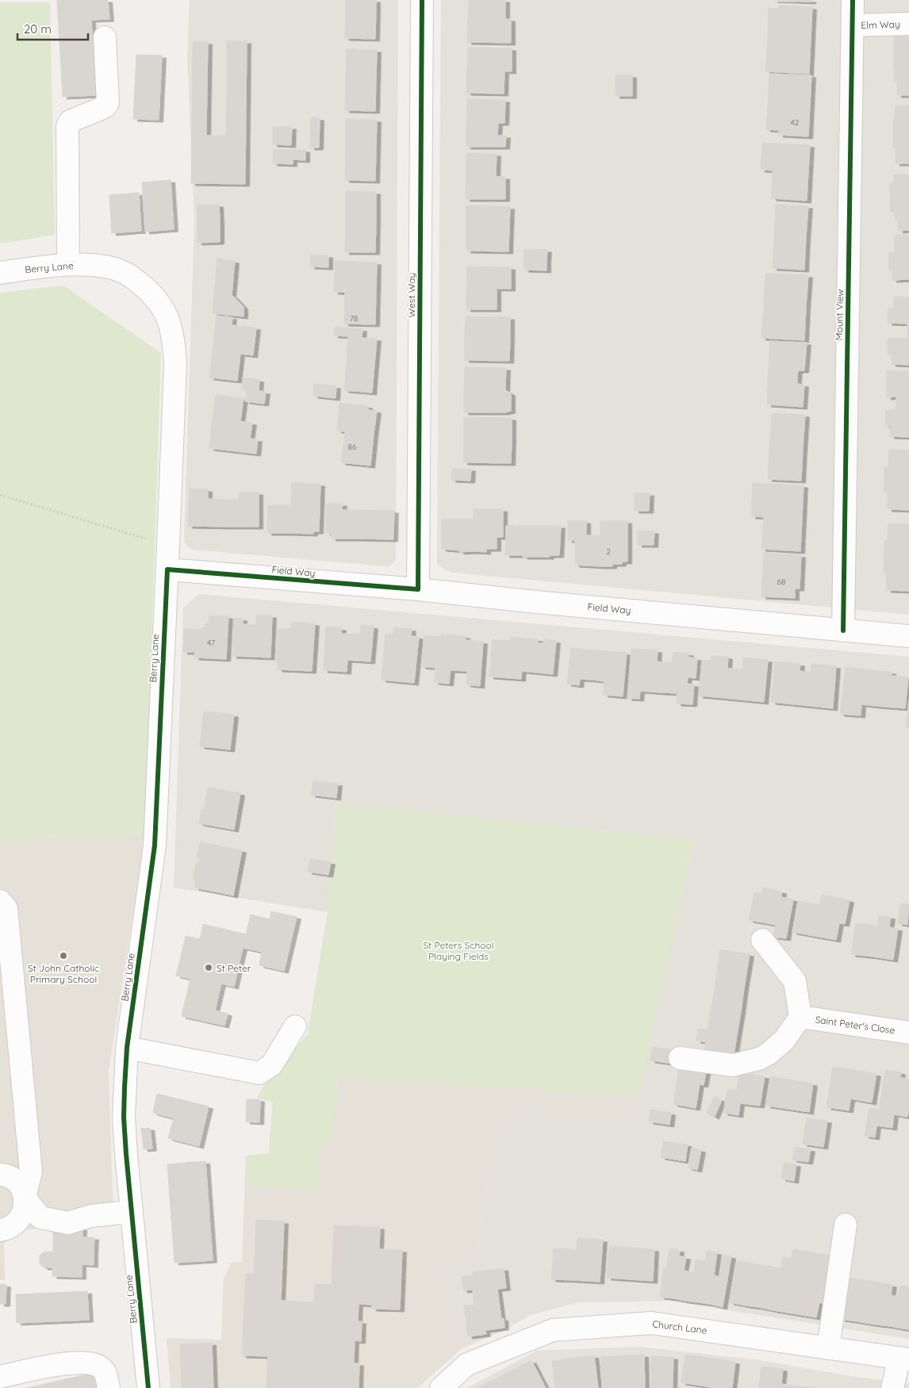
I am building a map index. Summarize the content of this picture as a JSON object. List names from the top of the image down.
{
  "streets": {
    "street": [
      "Elm Way",
      "Berry Lane",
      "West Way",
      "Mount View",
      "Field Way",
      "Saint Peter's Close",
      "Church Lane"
    ]
  },
  "crossings": [
    ["Elm Way", "Mount View"],
    ["Berry Lane", "Field Way"],
    ["West Way", "Field Way"],
    ["Mount View", "Field Way"]
  ],
  "parks": ["St Peters School Playing Fields"],
  "places": ["St John Catholic Primary School", "St Peter"],
  "house_numbers": [
    "42",
    "78",
    "86",
    "2",
    "68",
    "47"
  ],
  "scale_bar": "20 m"
}
